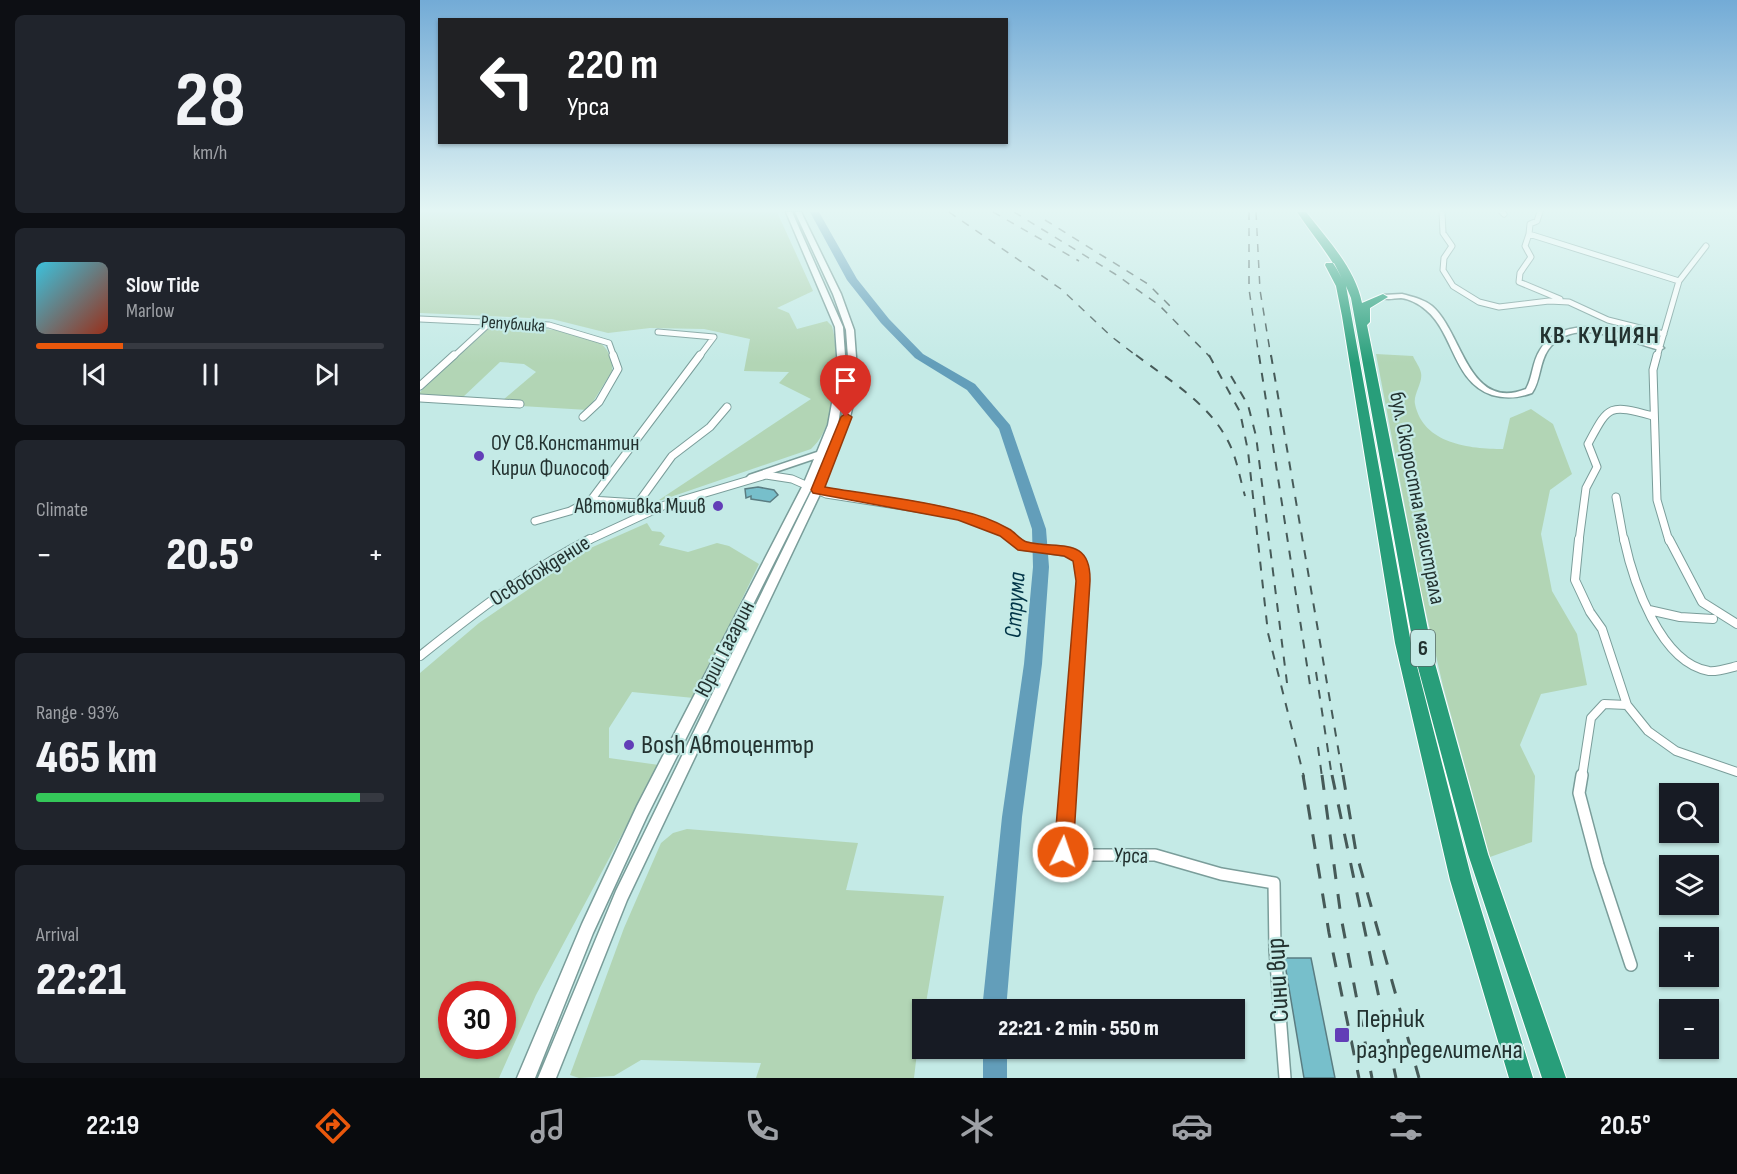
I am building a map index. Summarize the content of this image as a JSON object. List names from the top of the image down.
{
  "streets": {
    "highway": ["бул. Скоростна магистрала", "6"],
    "street": [
      "Република",
      "Освобождение",
      "Юрий Гагарин",
      "Урса",
      "Сини вир"
    ]
  },
  "crossings": [
    ["Освобождение", "Юрий Гагарин"],
    ["Освобождение", "Урса"],
    ["Юрий Гагарин", "Урса"],
    ["Урса", "Сини вир"]
  ],
  "districts": ["КВ. КУЦИЯН"],
  "water": ["Струма"],
  "places": {
    "other": ["ОУ Св.Константин Кирил Философ", "Автомивка Миив", "Bosh Автоцентър"],
    "transit": ["Перник разпределителна"]
  },
  "page": {
    "tile": [
      ["28", "km/h"],
      "Climate",
      ["Range · 93%", "465 km"],
      ["Arrival", "22:21"]
    ],
    "turn": ["220 m", "Урса"],
    "song": ["Slow Tide", "Marlow"],
    "heat": ["−", "20.5°", "+"],
    "map_buttons": ["+", "−"],
    "limit": "30",
    "trip": "22:21 · 2 min · 550 m",
    "tabs": ["22:19", "20.5°"]
  }
}
